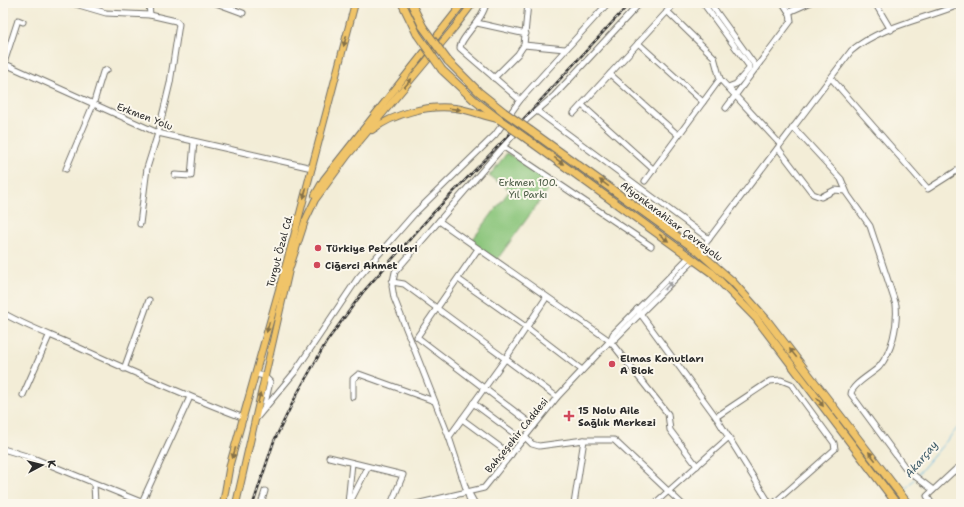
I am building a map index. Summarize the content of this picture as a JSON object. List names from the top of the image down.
{
  "streets": {
    "highway": ["Afyonkarahisar Çevreyolu"],
    "main road": ["Turgut Özal Cd."],
    "street": ["Erkmen Yolu", "Bahçeşehir Caddesi"]
  },
  "crossings": [
    ["Erkmen Yolu", "Turgut Özal Cd."],
    ["Afyonkarahisar Çevreyolu", "Bahçeşehir Caddesi"]
  ],
  "water": ["Akarçay"],
  "parks": ["Erkmen 100. Yıl Parkı"],
  "places": {
    "other": ["Türkiye Petrolleri", "Ciğerci Ahmet", "Elmas Konutları A Blok"],
    "health": ["15 Nolu Aile Sağlık Merkezi"]
  },
  "north": "right"
}
